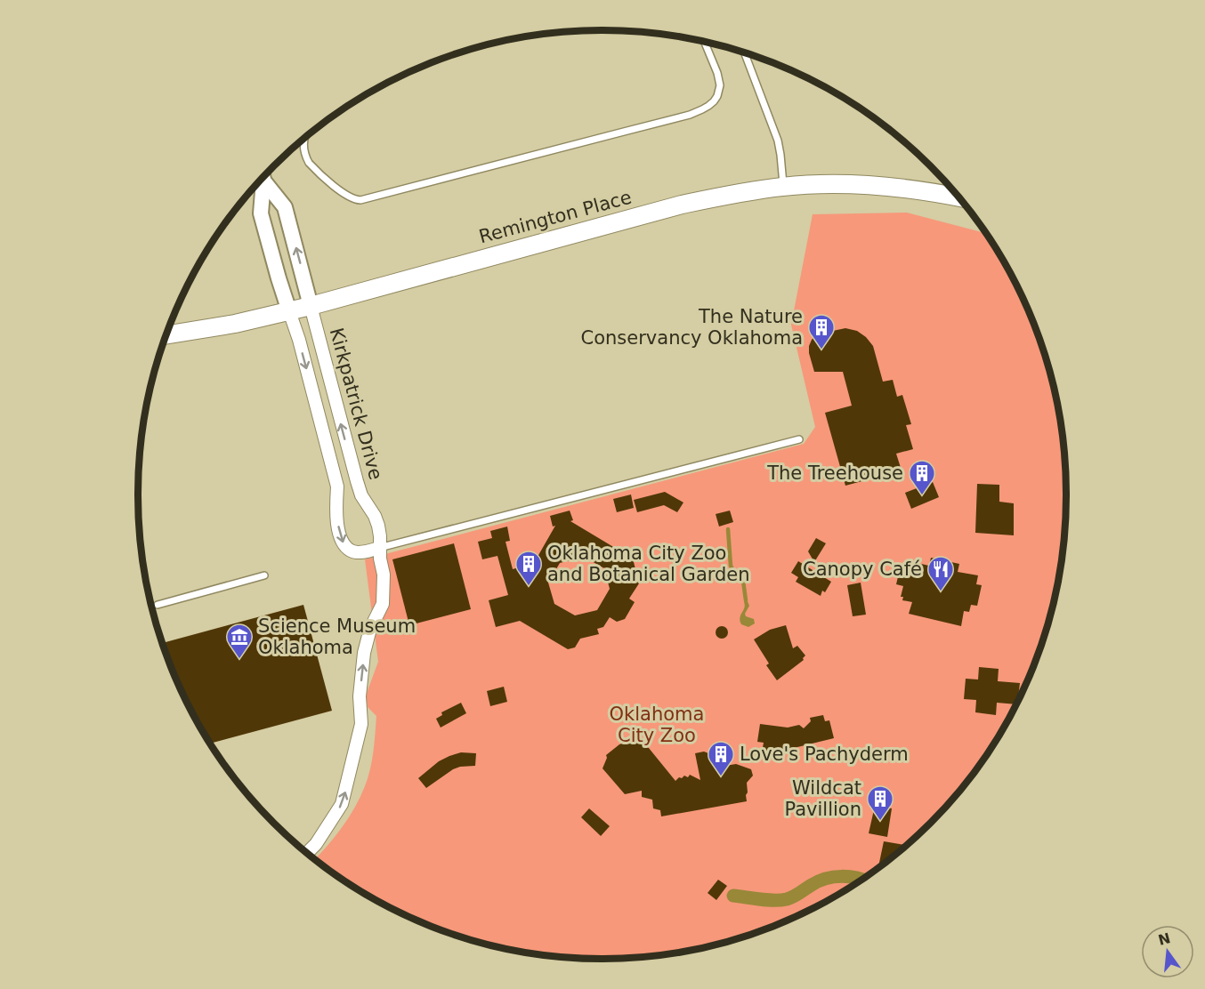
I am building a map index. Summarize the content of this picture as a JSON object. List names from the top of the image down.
{
  "streets": {
    "main road": ["Remington Place"],
    "street": ["Kirkpatrick Drive"]
  },
  "crossings": [
    ["Remington Place", "Kirkpatrick Drive"]
  ],
  "parks": ["Oklahoma City Zoo"],
  "places": {
    "building": [
      "The Nature Conservancy Oklahoma",
      "The Treehouse",
      "Oklahoma City Zoo and Botanical Garden",
      "Love's Pachyderm",
      "Wildcat Pavillion"
    ],
    "restaurant": ["Canopy Café"],
    "museum": ["Science Museum Oklahoma"]
  },
  "north": "top"
}
